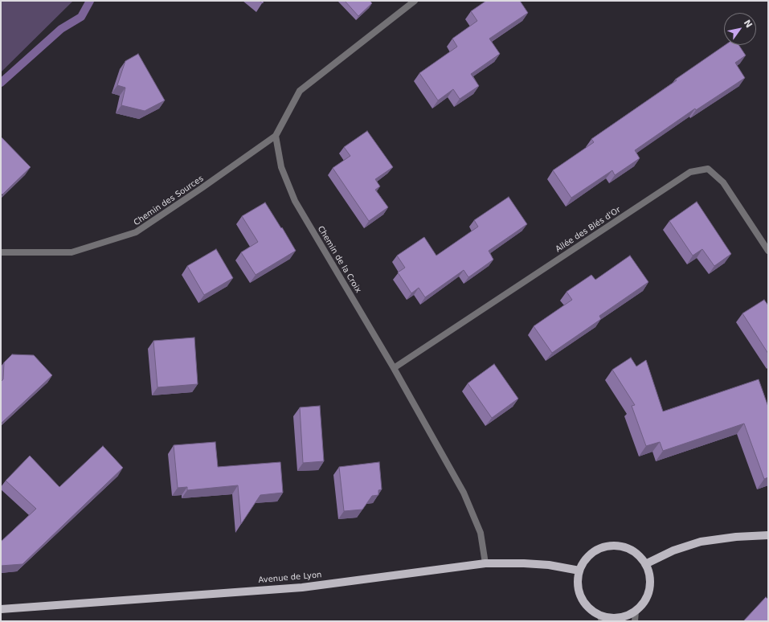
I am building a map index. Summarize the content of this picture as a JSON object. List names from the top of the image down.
{
  "streets": {
    "main road": ["Avenue de Lyon"],
    "street": ["Chemin des Sources", "Allée des Blés d'Or", "Chemin de la Croix"]
  },
  "crossings": [
    ["Chemin des Sources", "Chemin de la Croix"],
    ["Allée des Blés d'Or", "Chemin de la Croix"],
    ["Chemin de la Croix", "Avenue de Lyon"]
  ],
  "north": "top right"
}
